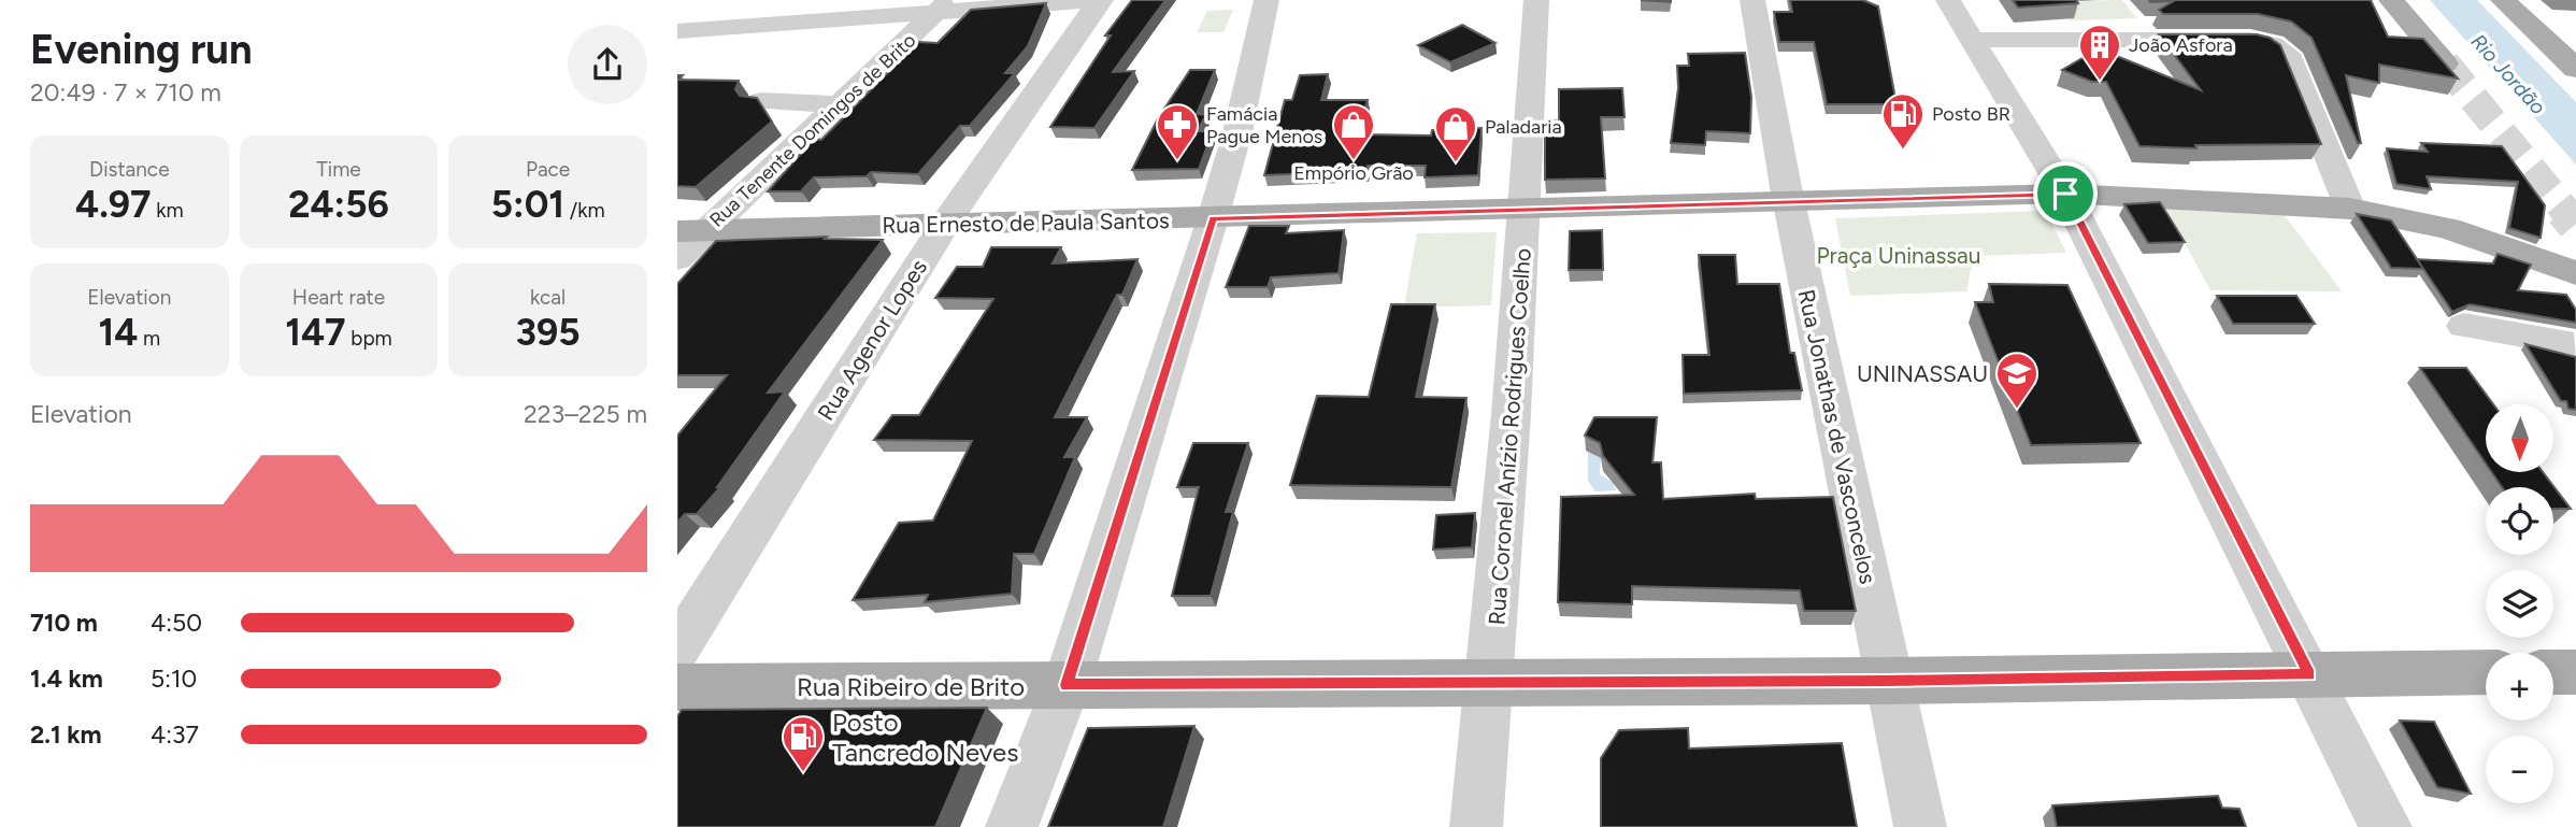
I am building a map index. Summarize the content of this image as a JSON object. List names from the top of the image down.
{
  "streets": {
    "main road": ["Rua Ernesto de Paula Santos", "Rua Ribeiro de Brito"],
    "street": [
      "Rua Tenente Domingos de Brito",
      "Rua Agenor Lopes",
      "Rua Coronel Anízio Rodrigues Coelho",
      "Rua Jonathas de Vasconcelos"
    ]
  },
  "crossings": [
    ["Rua Tenente Domingos de Brito", "Rua Ernesto de Paula Santos"],
    ["Rua Ernesto de Paula Santos", "Rua Agenor Lopes"],
    ["Rua Ernesto de Paula Santos", "Rua Coronel Anízio Rodrigues Coelho"],
    ["Rua Ernesto de Paula Santos", "Rua Jonathas de Vasconcelos"],
    ["Rua Coronel Anízio Rodrigues Coelho", "Rua Ribeiro de Brito"],
    ["Rua Jonathas de Vasconcelos", "Rua Ribeiro de Brito"]
  ],
  "water": ["Rio Jordão"],
  "parks": ["Praça Uninassau"],
  "places": {
    "building": ["João Asfora"],
    "fuel station": ["Posto BR", "Posto Tancredo Neves"],
    "pharmacy": ["Famácia Pague Menos"],
    "shop": ["Empório Grão", "Paladaria"],
    "school or university": ["UNINASSAU"]
  },
  "north": "bottom",
  "page": {
    "heading": ["Evening run", "20:49 · 7 × 710 m"],
    "stats": [
      ["Distance", "4.97 km"],
      ["Time", "24:56"],
      ["Pace", "5:01 /km"],
      ["Elevation", "14 m"],
      ["Heart rate", "147 bpm"],
      ["kcal", "395"]
    ],
    "chart": ["Elevation", "223–225 m"],
    "map_buttons": ["+", "−"],
    "list": [
      {
        "name": "710 m",
        "note": "4:50"
      },
      {
        "name": "1.4 km",
        "note": "5:10"
      },
      {
        "name": "2.1 km",
        "note": "4:37"
      }
    ]
  }
}
